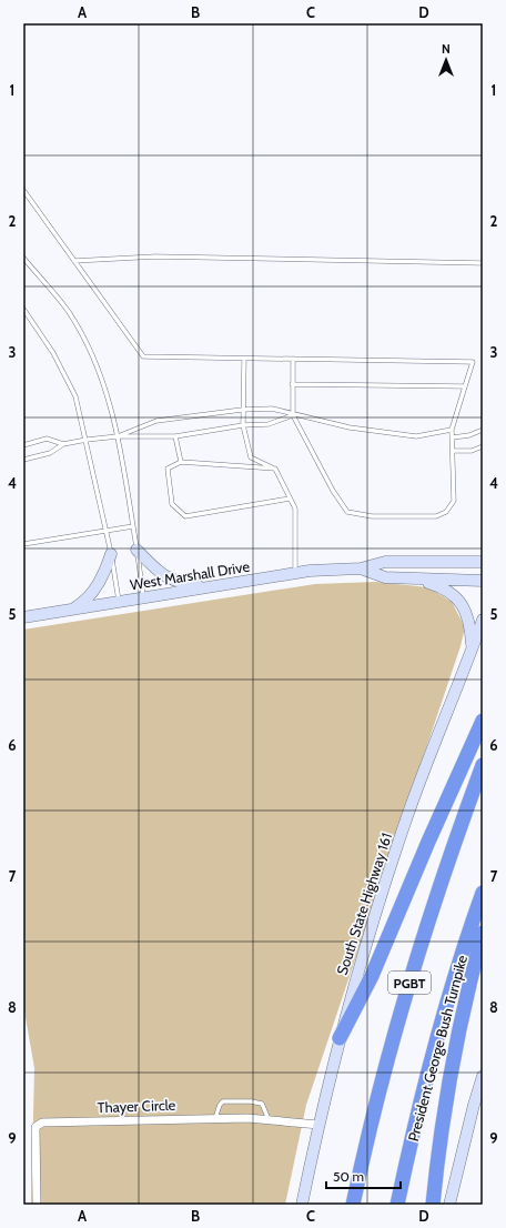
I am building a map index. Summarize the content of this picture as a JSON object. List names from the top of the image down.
{
  "streets": {
    "highway": ["PGBT", "President George Bush Turnpike"],
    "main road": ["West Marshall Drive", "South State Highway 161"],
    "street": ["Thayer Circle"]
  },
  "crossings": [
    ["South State Highway 161", "Thayer Circle"]
  ],
  "scale_bar": "50 m",
  "north": "top",
  "grid": {
    "columns": [
      "A",
      "B",
      "C",
      "D"
    ],
    "rows": [
      "1",
      "2",
      "3",
      "4",
      "5",
      "6",
      "7",
      "8",
      "9"
    ]
  }
}
